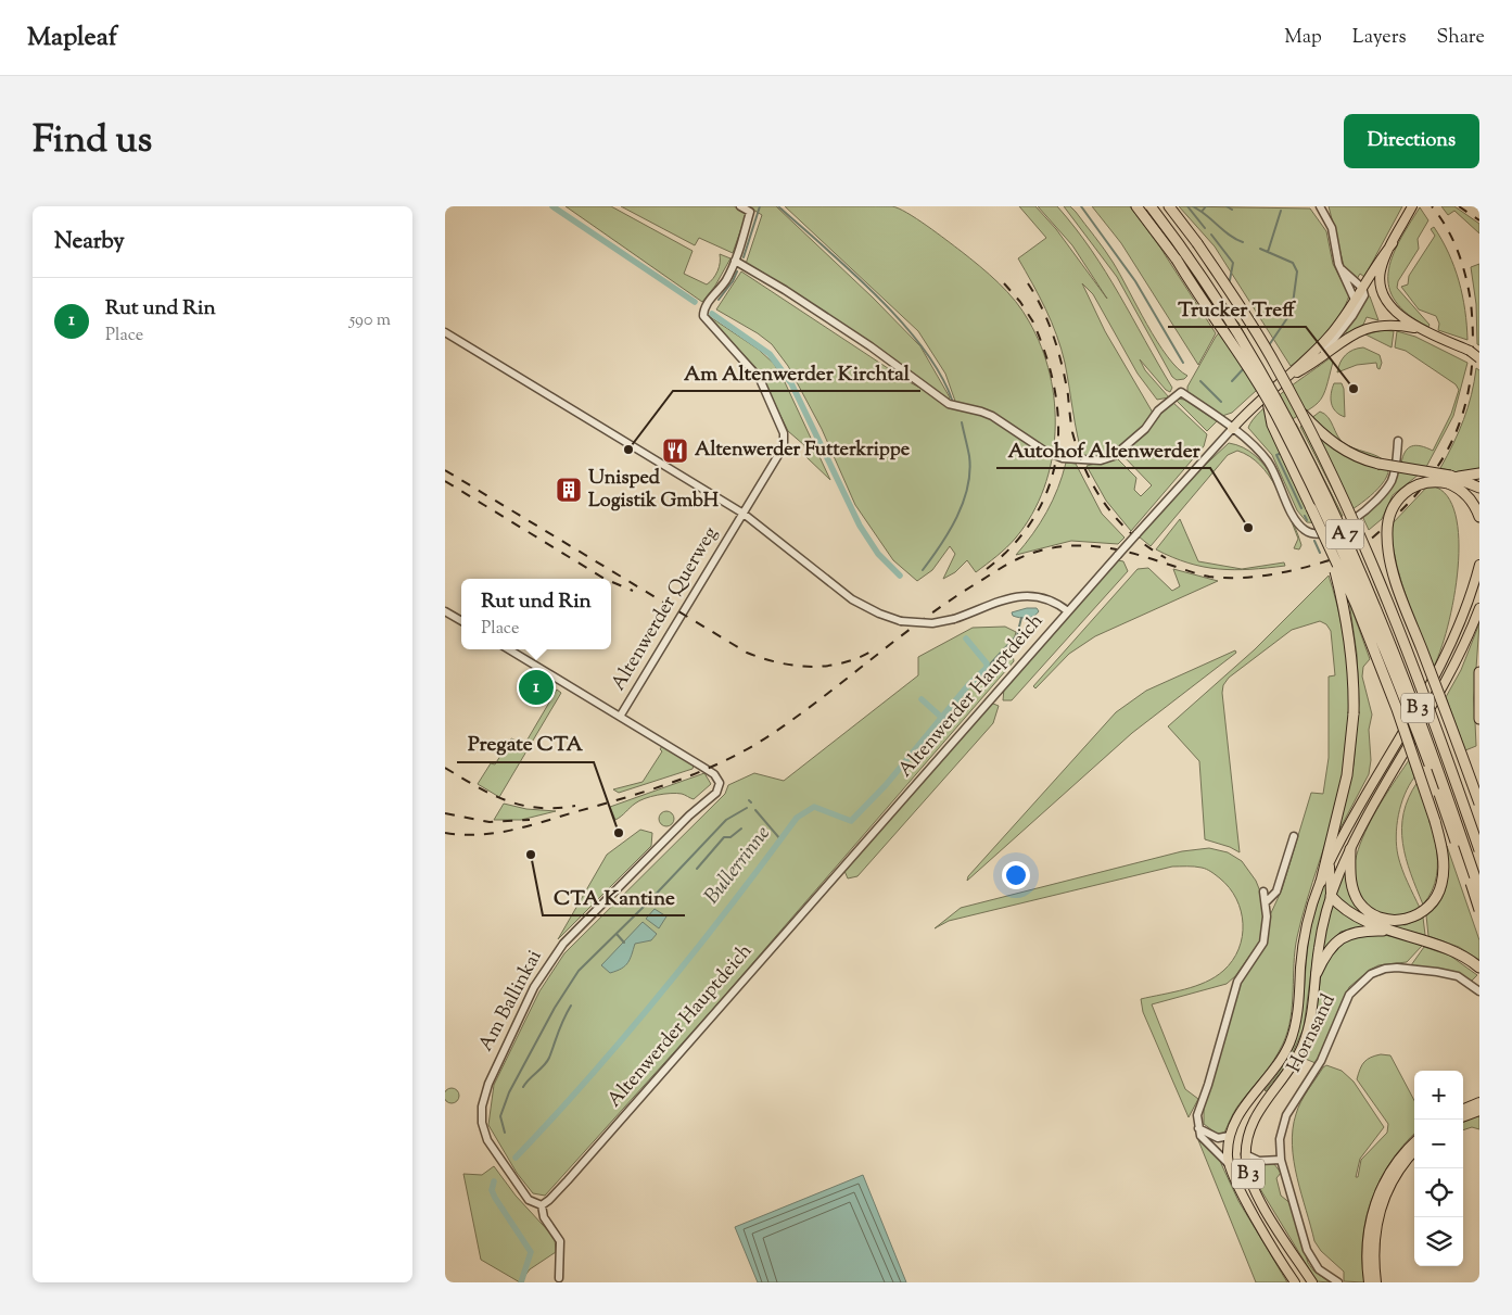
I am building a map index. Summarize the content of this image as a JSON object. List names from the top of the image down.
{
  "streets": {
    "highway": ["A 7"],
    "main road": ["B 3"],
    "street": [
      "Altenwerder Querweg",
      "Altenwerder Hauptdeich",
      "Am Ballinkai",
      "Hornsand"
    ]
  },
  "crossings": [
    ["Altenwerder Querweg", "Am Ballinkai"],
    ["Altenwerder Hauptdeich", "Am Ballinkai"]
  ],
  "water": ["Bullerrinne"],
  "places": {
    "other": [
      "Trucker Treff",
      "Am Altenwerder Kirchtal",
      "Autohof Altenwerder",
      "Pregate CTA",
      "CTA Kantine"
    ],
    "restaurant": ["Altenwerder Futterkrippe"],
    "building": ["Unisped Logistik GmbH"]
  },
  "page": {
    "header": "Mapleaf",
    "nav": ["Map", "Layers", "Share"],
    "title": "Find us",
    "buttons": "Directions",
    "heading": "Nearby",
    "list": [
      {
        "mark": "1",
        "name": "Rut und Rin",
        "note": "Place",
        "value": "590 m"
      }
    ],
    "popup": ["Rut und Rin", "Place"],
    "pins": "1",
    "map_buttons": ["+", "−"]
  }
}
